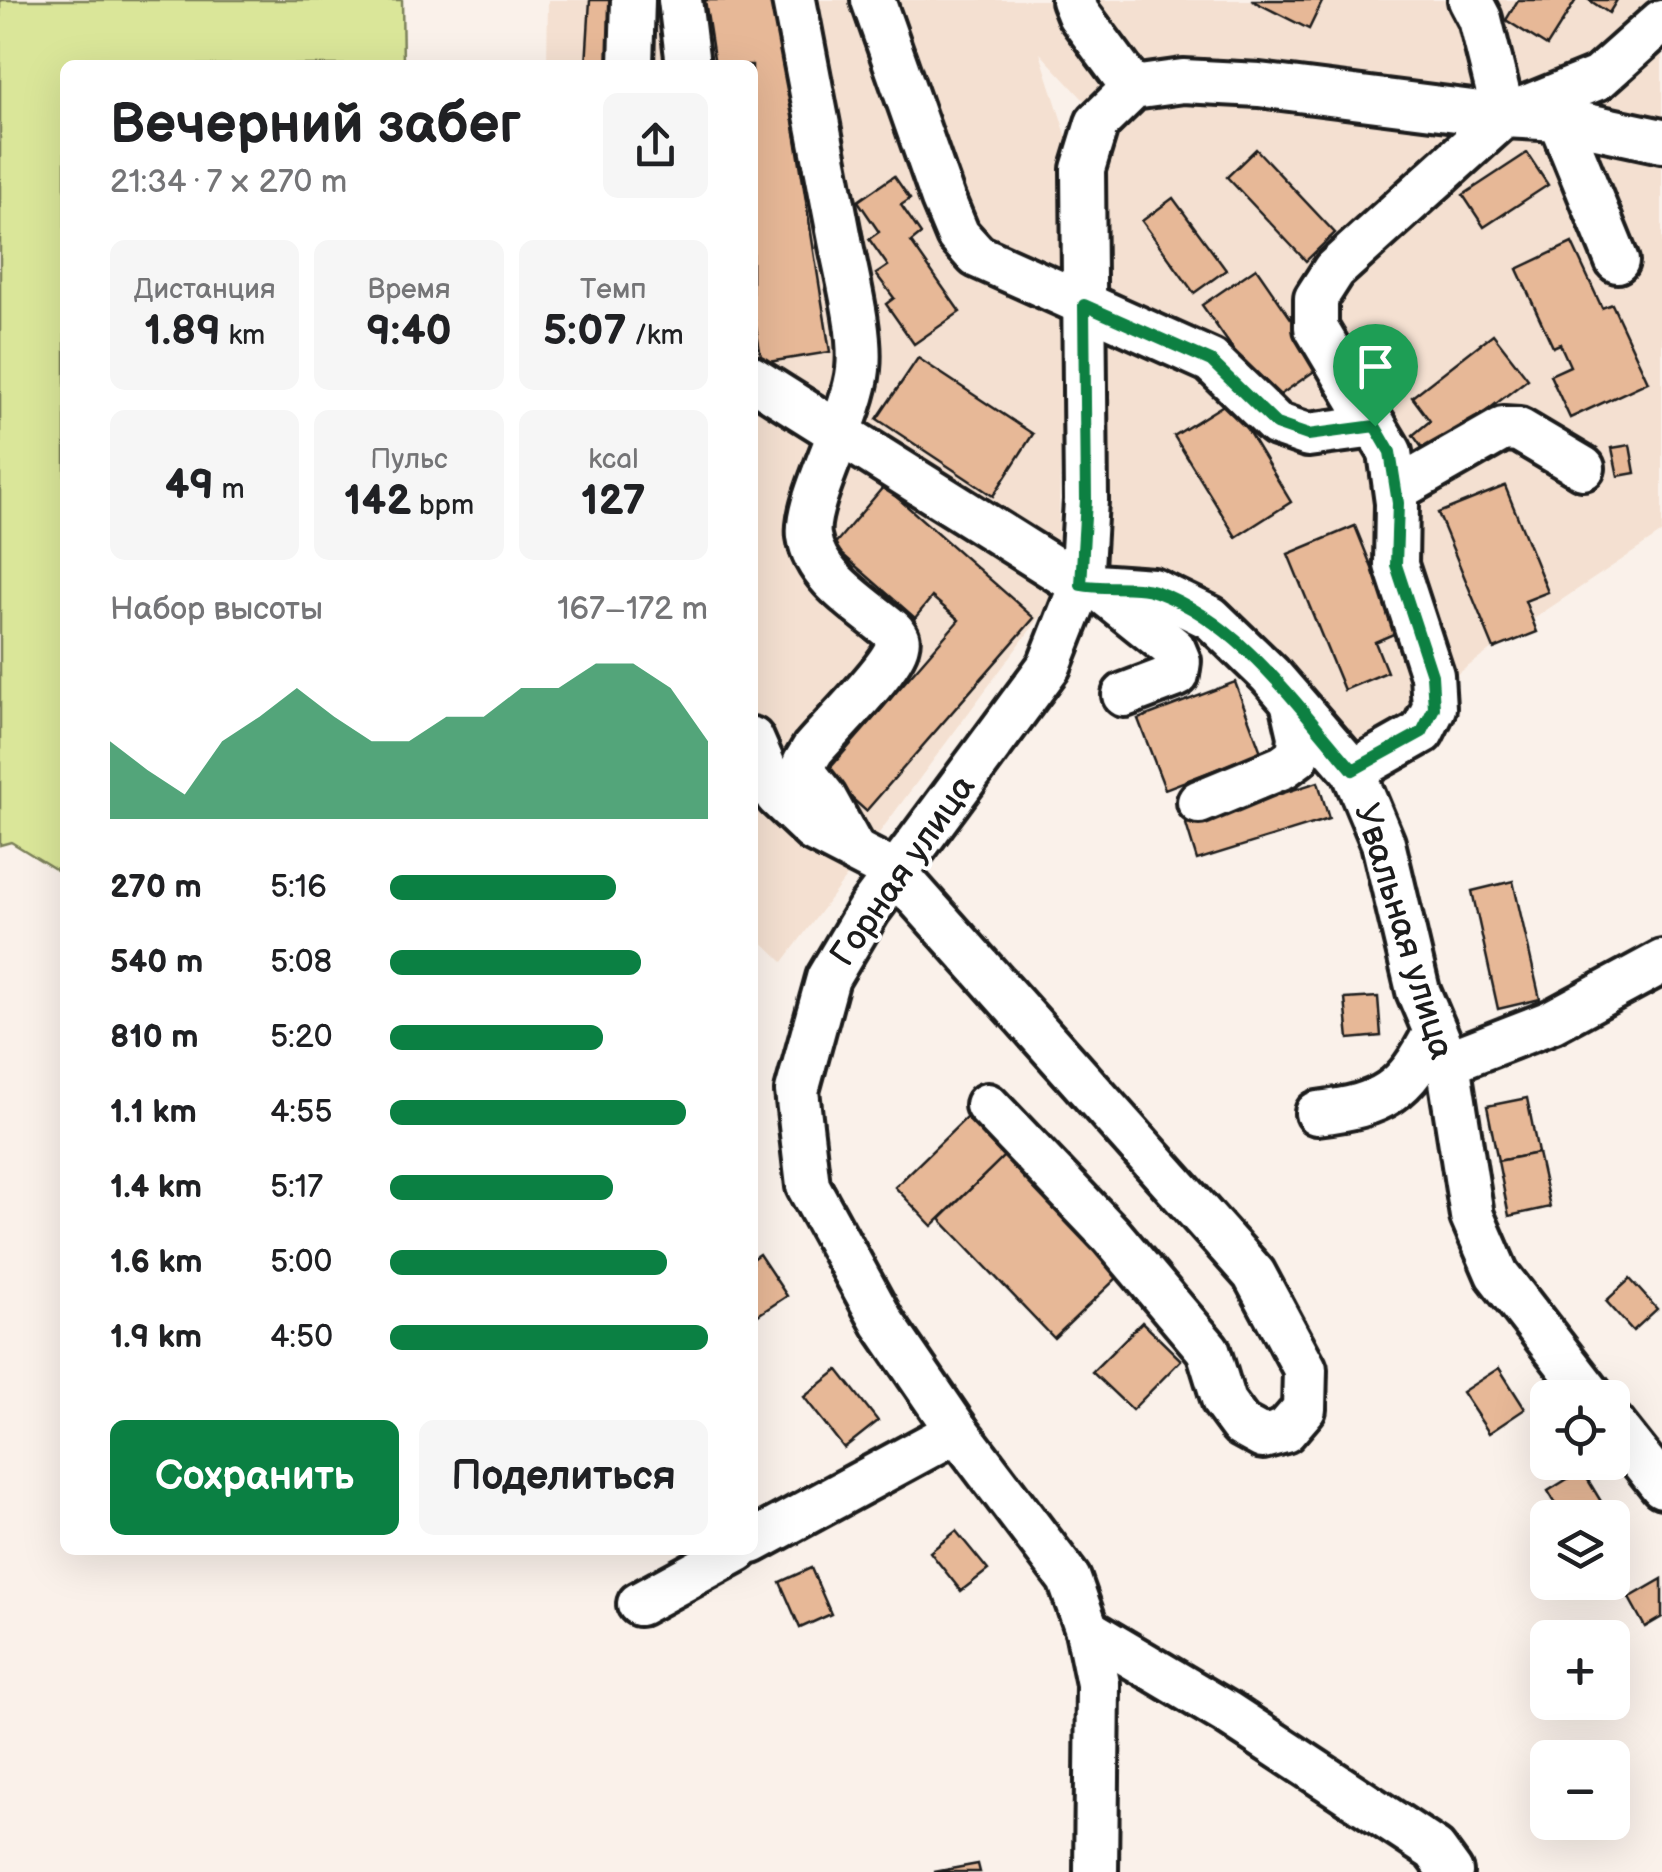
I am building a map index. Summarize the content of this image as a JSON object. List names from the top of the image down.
{
  "streets": {
    "street": ["Горная улица", "Увальная улица"]
  },
  "crossings": [
    ["Горная улица", "Увальная улица"]
  ],
  "page": {
    "heading": ["Вечерний забег", "21:34 · 7 × 270 m"],
    "stats": [
      ["Дистанция", "1.89 km"],
      ["Время", "9:40"],
      ["Темп", "5:07 /km"],
      ["49 m"],
      ["Пульс", "142 bpm"],
      ["kcal", "127"]
    ],
    "chart": ["Набор высоты", "167–172 m"],
    "list": [
      {
        "name": "270 m",
        "note": "5:16"
      },
      {
        "name": "540 m",
        "note": "5:08"
      },
      {
        "name": "810 m",
        "note": "5:20"
      },
      {
        "name": "1.1 km",
        "note": "4:55"
      },
      {
        "name": "1.4 km",
        "note": "5:17"
      },
      {
        "name": "1.6 km",
        "note": "5:00"
      },
      {
        "name": "1.9 km",
        "note": "4:50"
      }
    ],
    "map_buttons": ["+", "−"],
    "buttons": ["Сохранить", "Поделиться"]
  }
}
